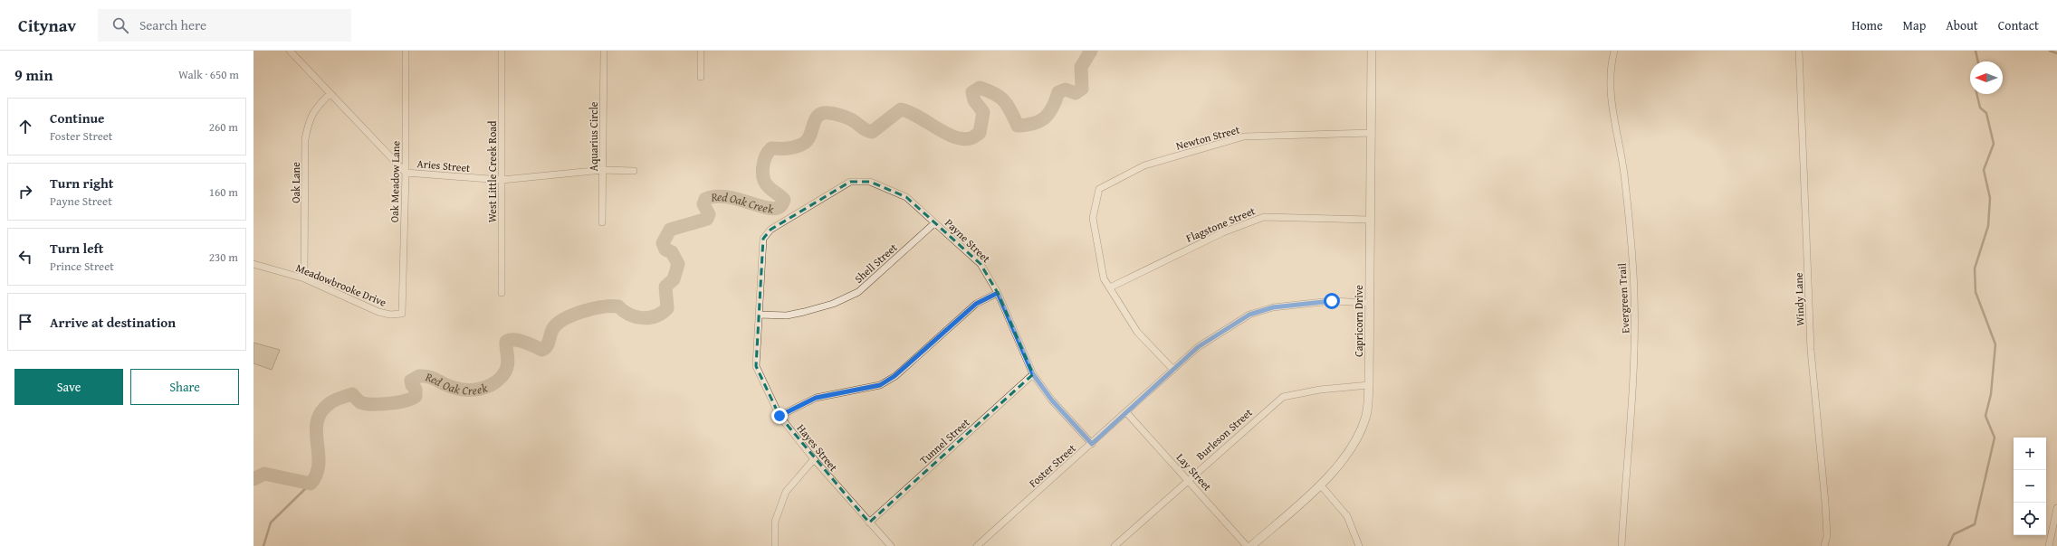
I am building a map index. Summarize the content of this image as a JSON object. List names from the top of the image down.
{
  "streets": {
    "street": [
      "Aquarius Circle",
      "Newton Street",
      "Aries Street",
      "West Little Creek Road",
      "Oak Meadow Lane",
      "Oak Lane",
      "Flagstone Street",
      "Payne Street",
      "Shell Street",
      "Meadowbrooke Drive",
      "Evergreen Trail",
      "Windy Lane",
      "Capricorn Drive",
      "Burleson Street",
      "Tunnel Street",
      "Hayes Street",
      "Foster Street",
      "Lay Street"
    ]
  },
  "crossings": [
    ["Aquarius Circle", "Aries Street"],
    ["Newton Street", "Flagstone Street"],
    ["Newton Street", "Capricorn Drive"],
    ["Aries Street", "West Little Creek Road"],
    ["Aries Street", "Oak Meadow Lane"],
    ["Aries Street", "Oak Lane"],
    ["Oak Meadow Lane", "Meadowbrooke Drive"],
    ["Oak Lane", "Meadowbrooke Drive"],
    ["Flagstone Street", "Capricorn Drive"],
    ["Payne Street", "Shell Street"],
    ["Payne Street", "Tunnel Street"],
    ["Payne Street", "Hayes Street"],
    ["Payne Street", "Foster Street"],
    ["Shell Street", "Hayes Street"],
    ["Capricorn Drive", "Burleson Street"],
    ["Capricorn Drive", "Foster Street"],
    ["Burleson Street", "Lay Street"],
    ["Tunnel Street", "Hayes Street"],
    ["Foster Street", "Lay Street"]
  ],
  "water": ["Red Oak Creek"],
  "north": "left",
  "page": {
    "header": "Citynav",
    "search": "Search here",
    "nav": [
      "Home",
      "Map",
      "About",
      "Contact"
    ],
    "heading": ["9 min", "Walk · 650 m"],
    "list": [
      ["Continue", "Foster Street", "260 m"],
      ["Turn right", "Payne Street", "160 m"],
      ["Turn left", "Prince Street", "230 m"],
      "Arrive at destination"
    ],
    "buttons": ["Save", "Share"],
    "map_buttons": ["+", "−"]
  }
}
